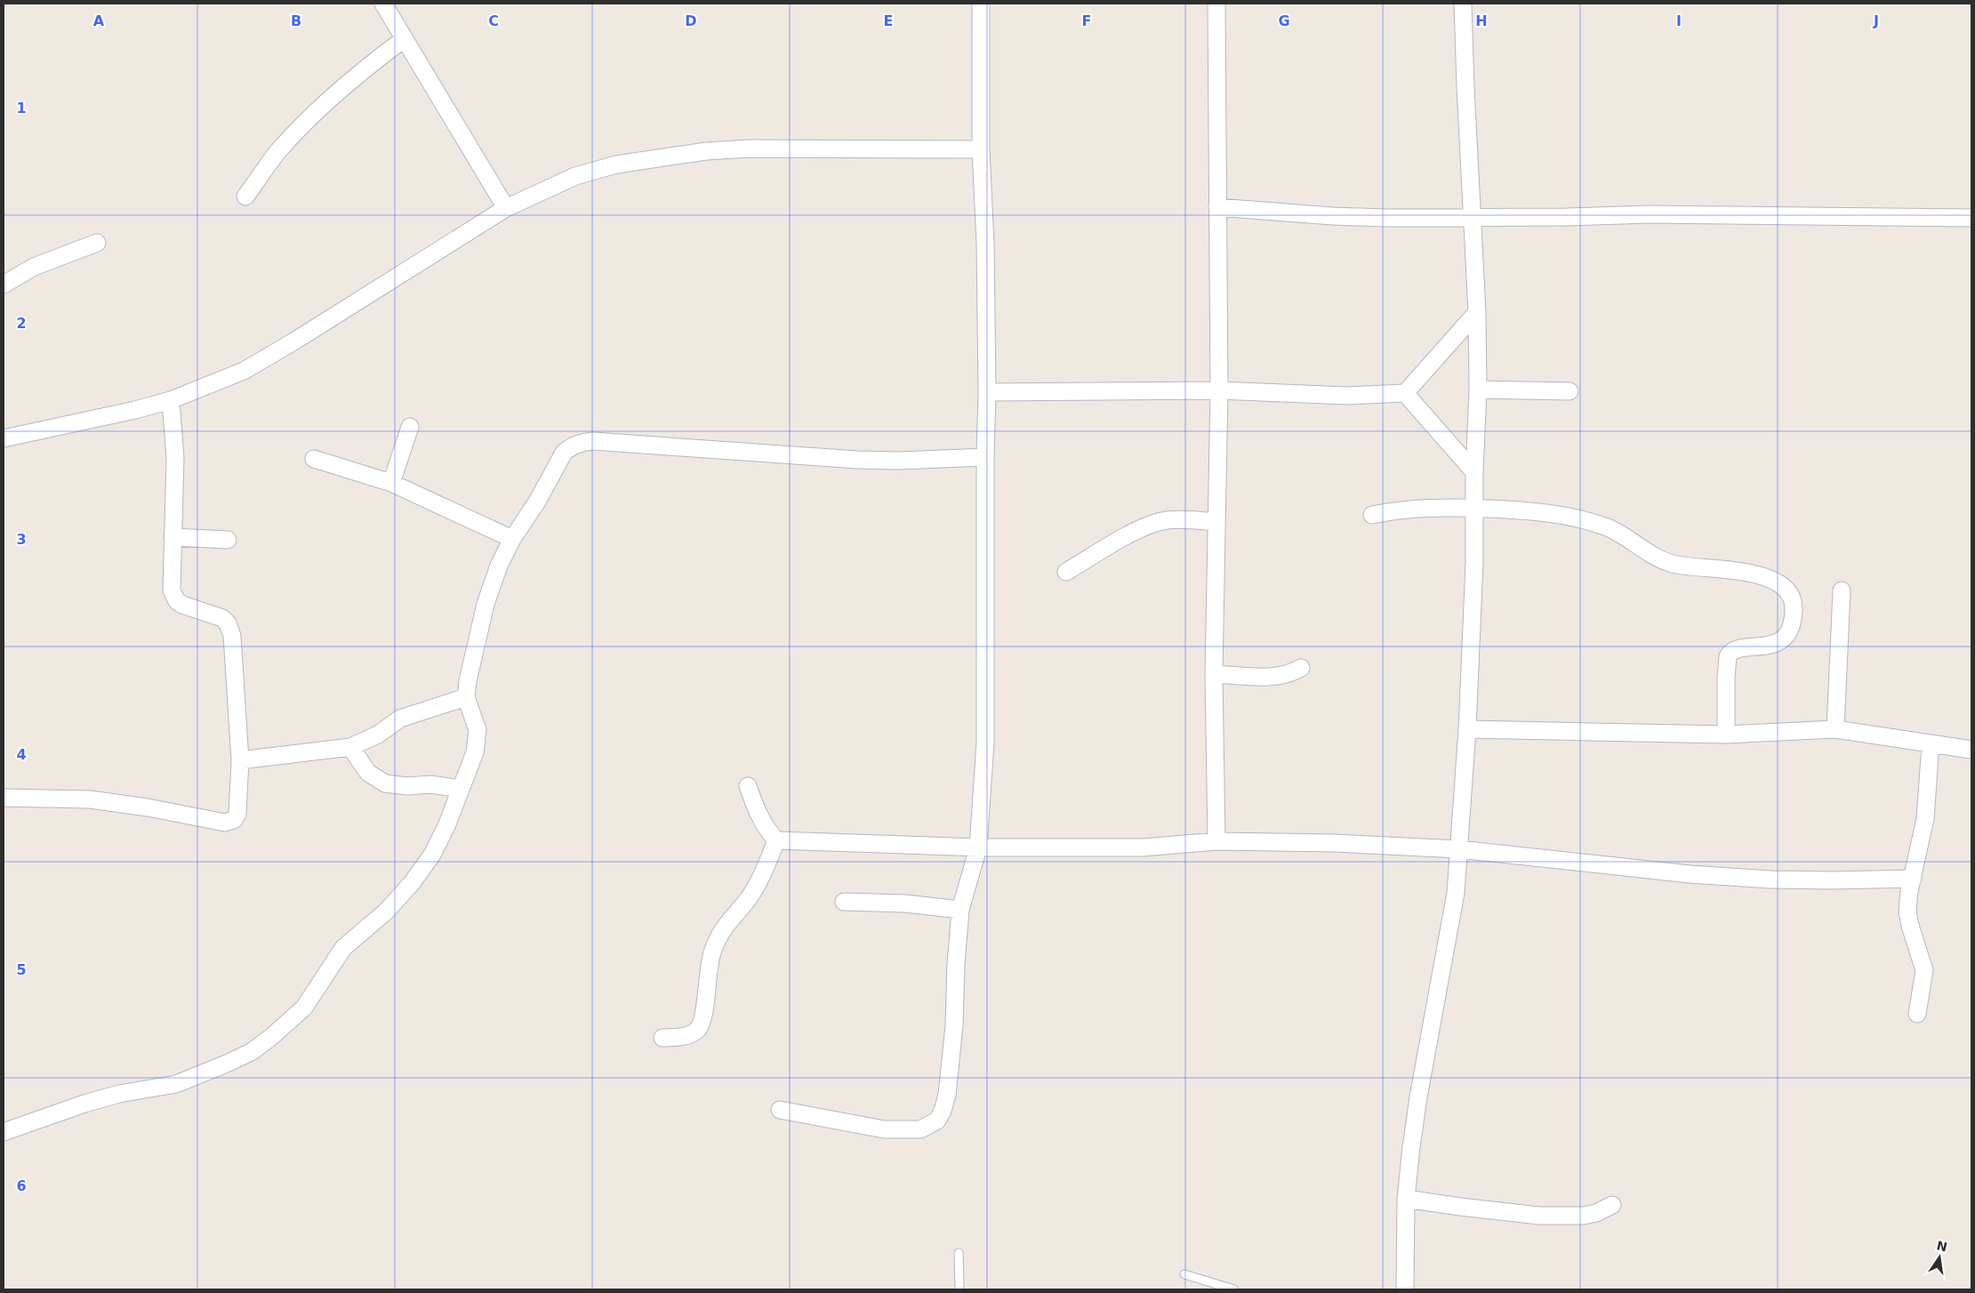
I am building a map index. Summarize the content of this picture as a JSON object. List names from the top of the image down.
{
  "north": "top",
  "grid": {
    "columns": [
      "A",
      "B",
      "C",
      "D",
      "E",
      "F",
      "G",
      "H",
      "I",
      "J"
    ],
    "rows": [
      "1",
      "2",
      "3",
      "4",
      "5",
      "6"
    ]
  }
}
